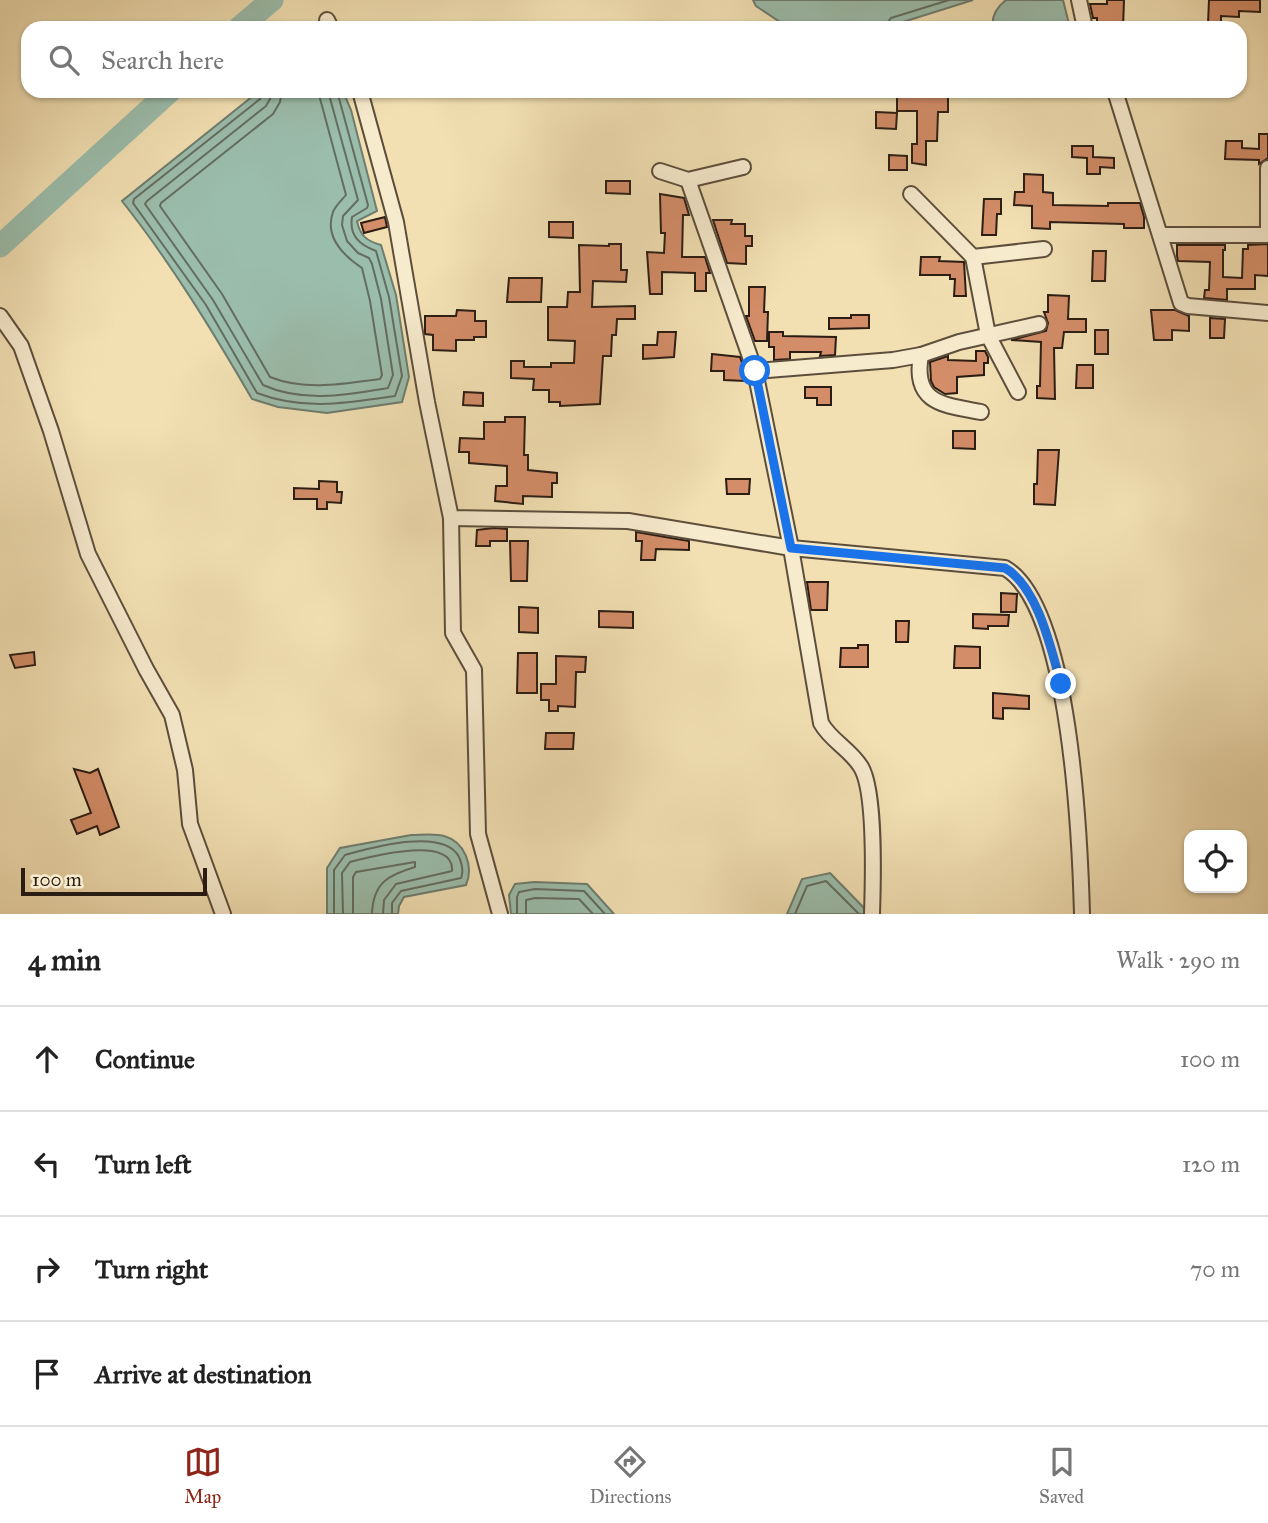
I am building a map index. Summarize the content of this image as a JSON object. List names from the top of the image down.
{
  "scale_bar": "100 m",
  "page": {
    "search": "Search here",
    "scale": "100 m",
    "heading": ["4 min", "Walk · 290 m"],
    "list": [
      ["Continue", "100 m"],
      ["Turn left", "120 m"],
      ["Turn right", "70 m"],
      "Arrive at destination"
    ],
    "nav": ["Map", "Directions", "Saved"]
  }
}
